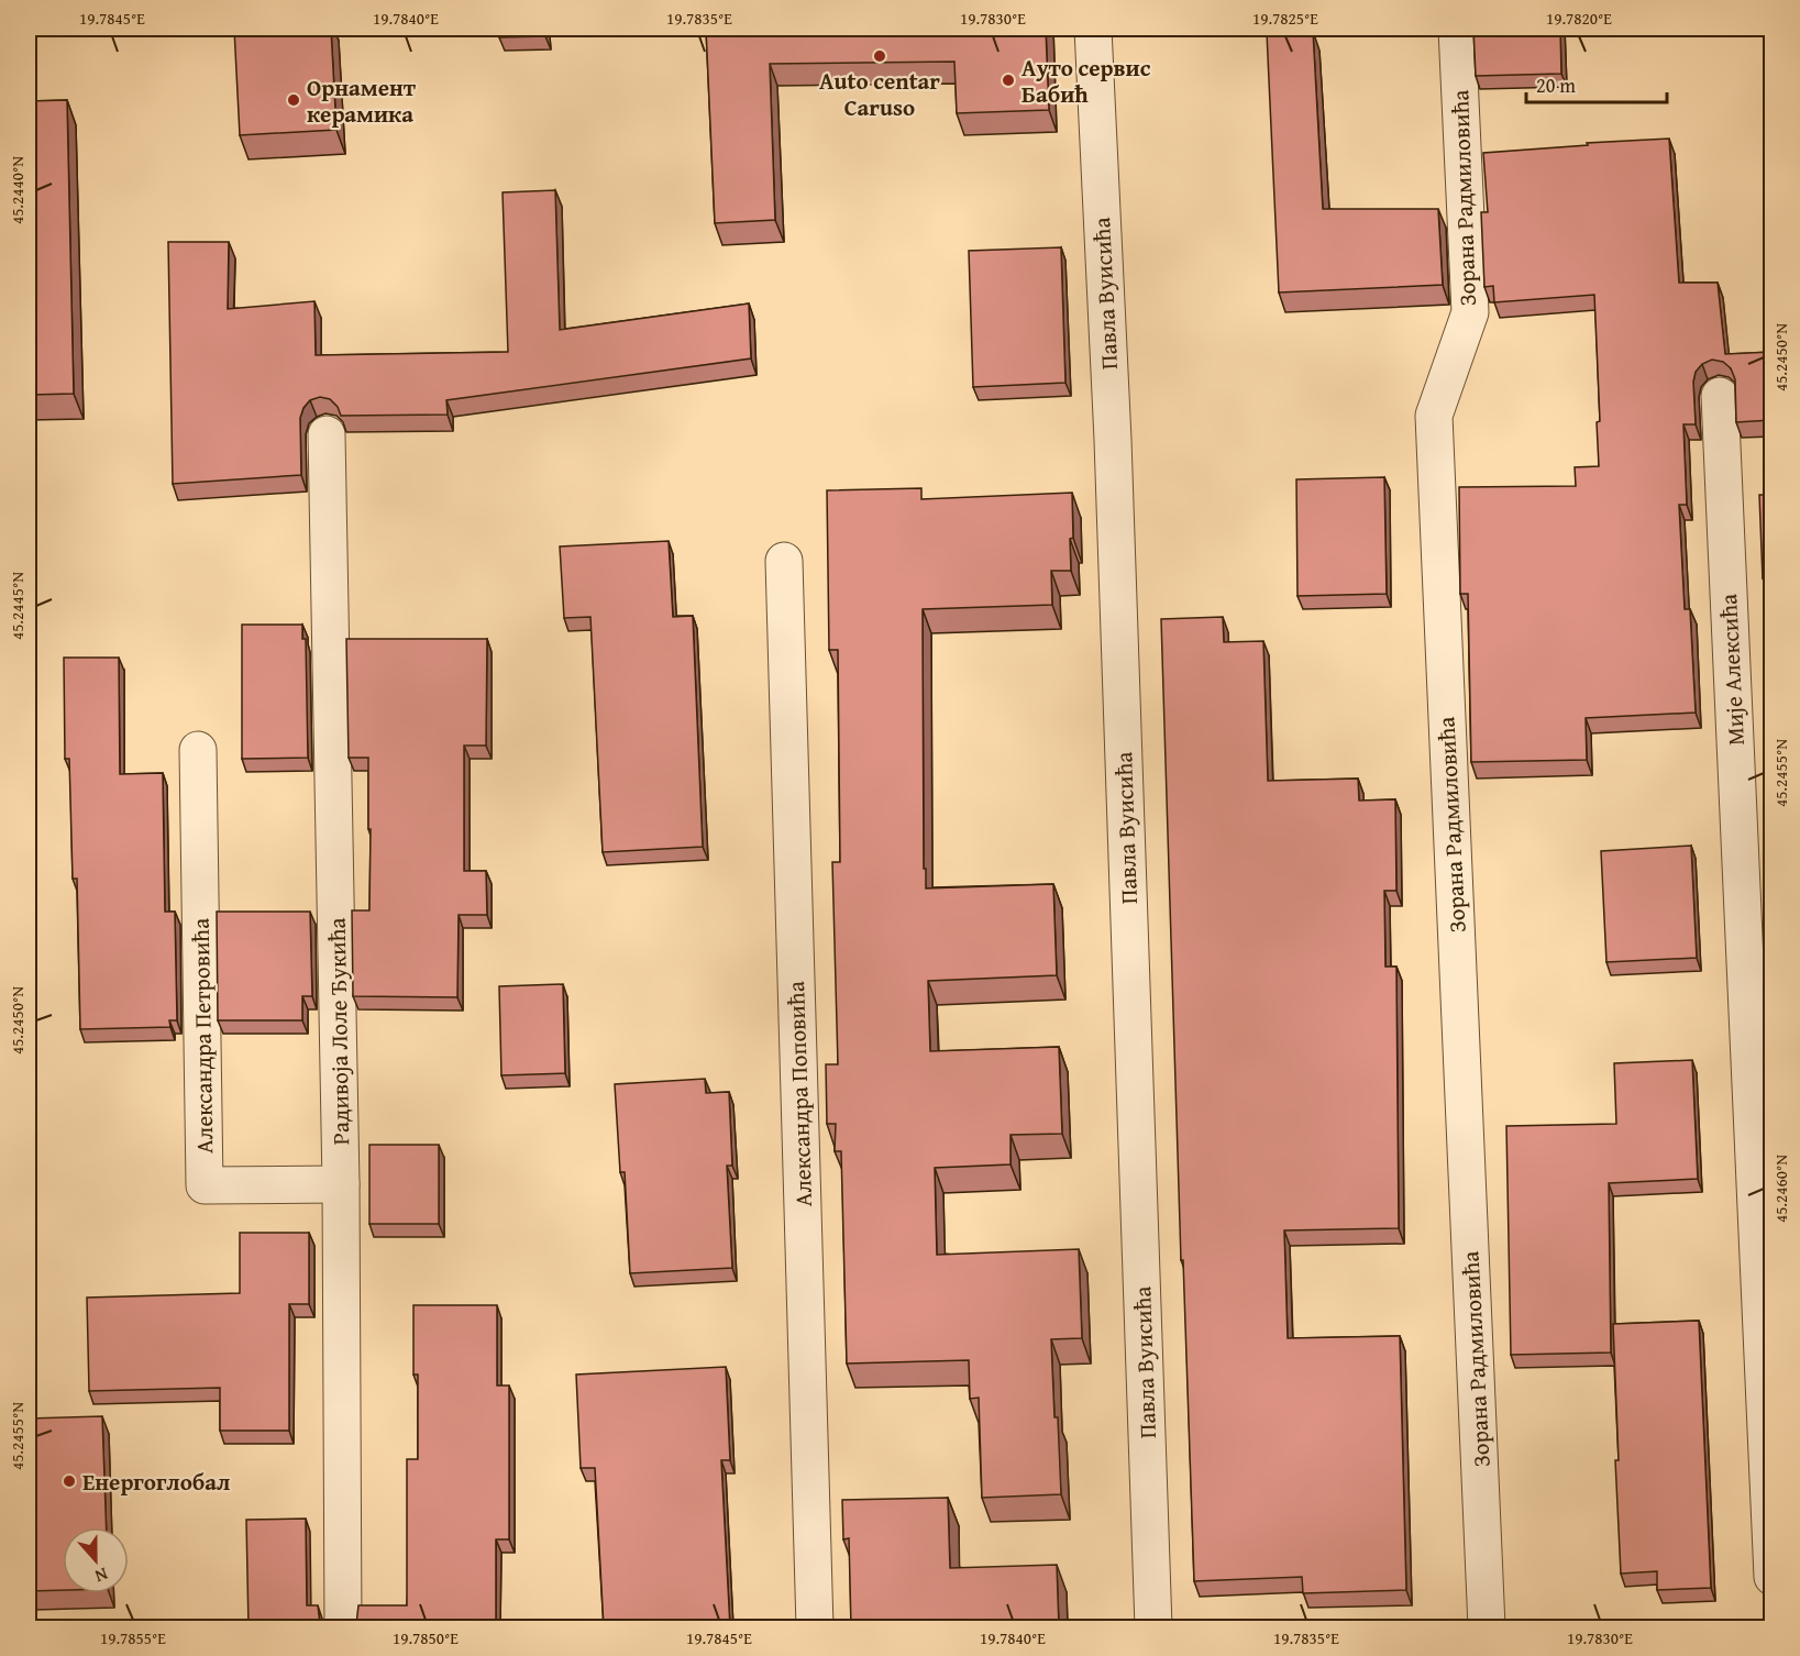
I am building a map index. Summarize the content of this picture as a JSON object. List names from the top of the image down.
{
  "streets": {
    "street": [
      "Зорана Радмиловића",
      "Павла Вуисића",
      "Мије Алексића",
      "Радивоја Лоле Ђукића",
      "Александра Петровића",
      "Александра Поповића"
    ]
  },
  "crossings": [
    ["Радивоја Лоле Ђукића", "Александра Петровића"]
  ],
  "places": [
    "Auto centar Caruso",
    "Ауто сервис Бабић",
    "Орнамент керамика",
    "Енергоглобал"
  ],
  "scale_bar": "20 m",
  "north": "bottom",
  "coordinates": [
    "19.7845°E",
    "19.7840°E",
    "19.7835°E",
    "19.7830°E",
    "19.7825°E",
    "19.7820°E",
    "45.2440°N",
    "45.2450°N",
    "45.2445°N",
    "45.2455°N",
    "45.2460°N",
    "19.7855°E",
    "19.7850°E"
  ]
}
